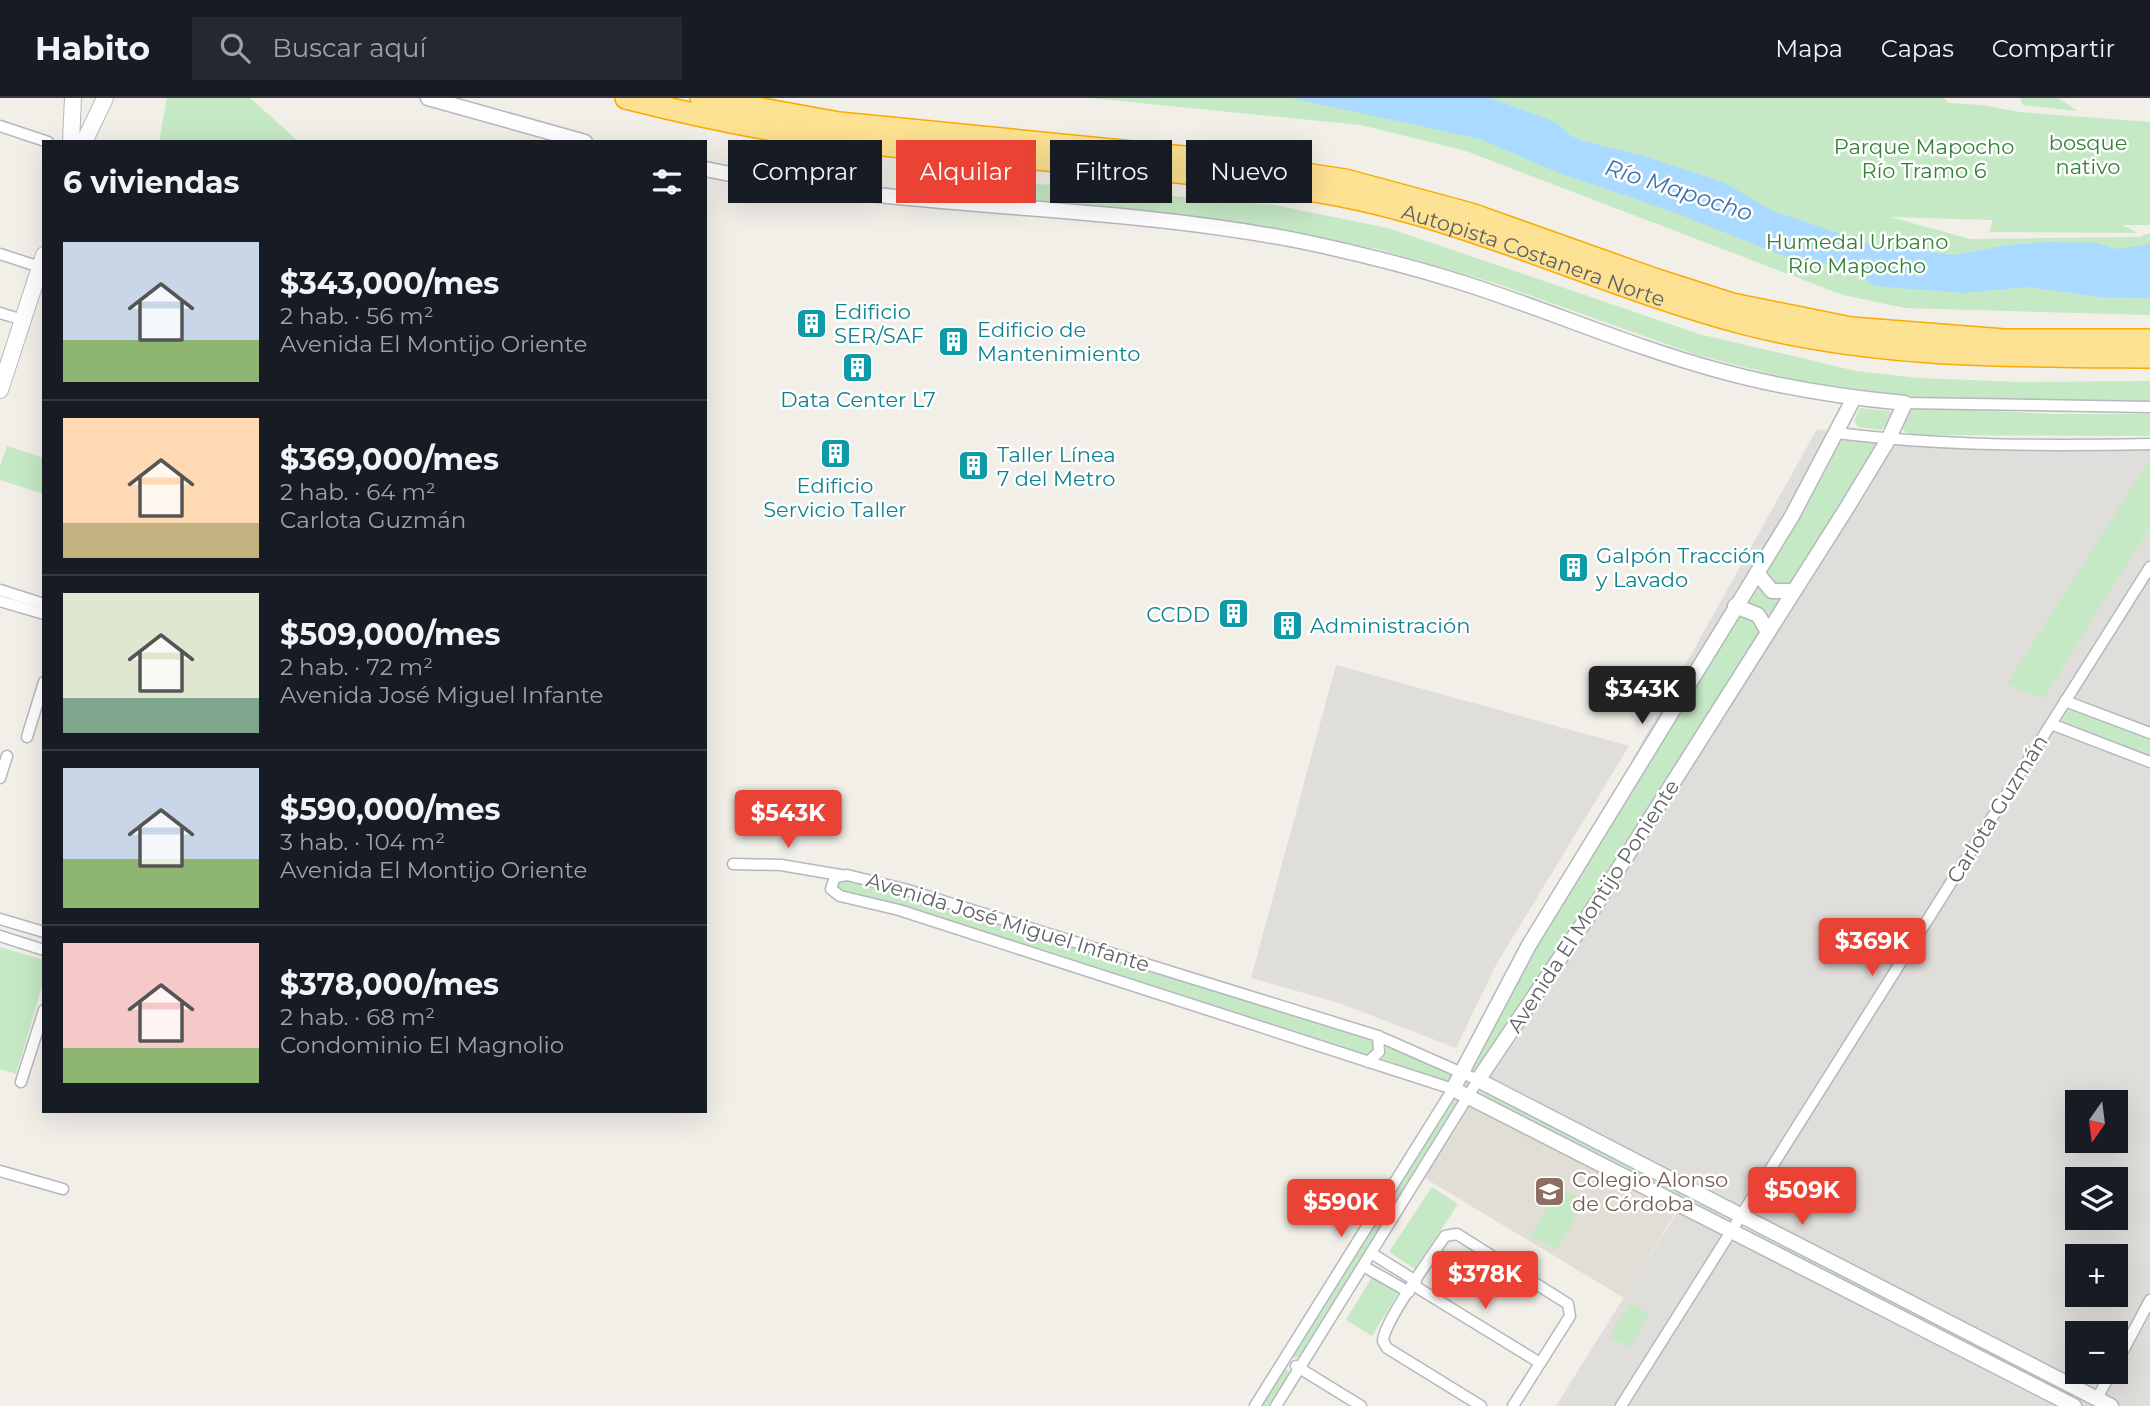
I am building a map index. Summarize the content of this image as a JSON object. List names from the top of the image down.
{
  "streets": {
    "highway": ["Autopista Costanera Norte"],
    "street": ["Carlota Guzmán", "Avenida El Montijo Poniente", "Avenida José Miguel Infante"]
  },
  "crossings": [
    ["Carlota Guzmán", "Avenida José Miguel Infante"],
    ["Avenida El Montijo Poniente", "Avenida José Miguel Infante"]
  ],
  "water": ["Río Mapocho"],
  "parks": ["bosque nativo", "Parque Mapocho Río Tramo 6", "Humedal Urbano Río Mapocho"],
  "places": {
    "building": [
      "Edificio SER/SAF",
      "Edificio de Mantenimiento",
      "Data Center L7",
      "Edificio Servicio Taller",
      "Taller Línea 7 del Metro",
      "Galpón Tracción y Lavado",
      "CCDD",
      "Administración"
    ],
    "school or university": ["Colegio Alonso de Córdoba"]
  },
  "north": "bottom",
  "page": {
    "header": "Habito",
    "search": "Buscar aquí",
    "nav": ["Mapa", "Capas", "Compartir"],
    "chip": [
      "Comprar",
      "Alquilar",
      "Filtros",
      "Nuevo"
    ],
    "heading": "6 viviendas",
    "list": [
      {
        "name": "$343,000/mes",
        "note": "2 hab. · 56 m² · Avenida El Montijo Oriente"
      },
      {
        "name": "$369,000/mes",
        "note": "2 hab. · 64 m² · Carlota Guzmán"
      },
      {
        "name": "$509,000/mes",
        "note": "2 hab. · 72 m² · Avenida José Miguel Infante"
      },
      {
        "name": "$590,000/mes",
        "note": "3 hab. · 104 m² · Avenida El Montijo Oriente"
      },
      {
        "name": "$378,000/mes",
        "note": "2 hab. · 68 m² · Condominio El Magnolio"
      }
    ],
    "price": [
      "$343K",
      "$543K",
      "$369K",
      "$509K",
      "$590K",
      "$378K"
    ],
    "map_buttons": ["+", "−"]
  }
}
